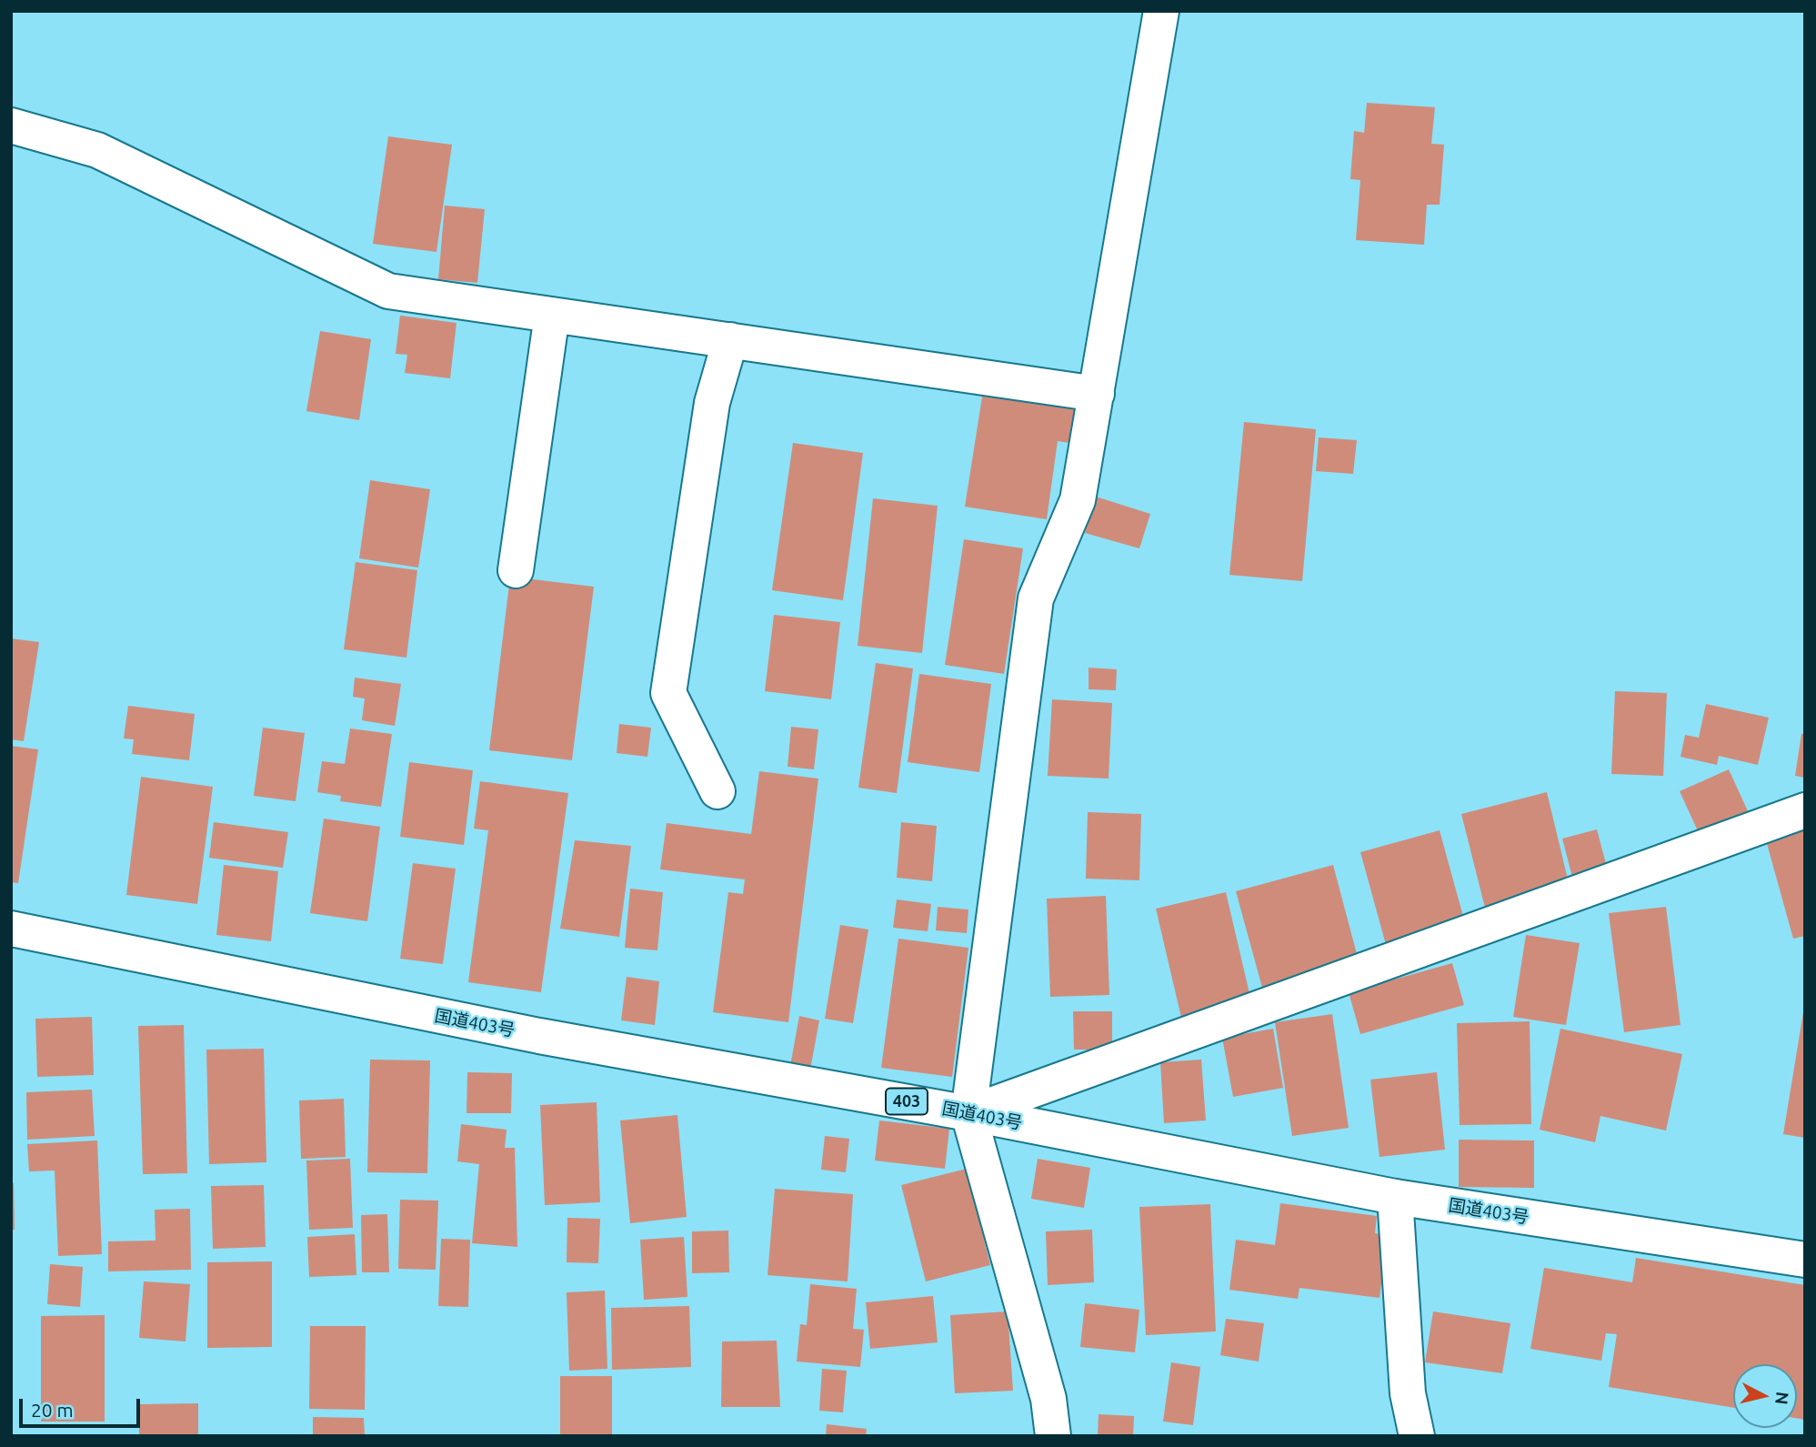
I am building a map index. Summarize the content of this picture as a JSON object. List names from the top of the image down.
{
  "streets": {
    "main road": ["国道403号", "403"]
  },
  "scale_bar": "20 m",
  "north": "right"
}
